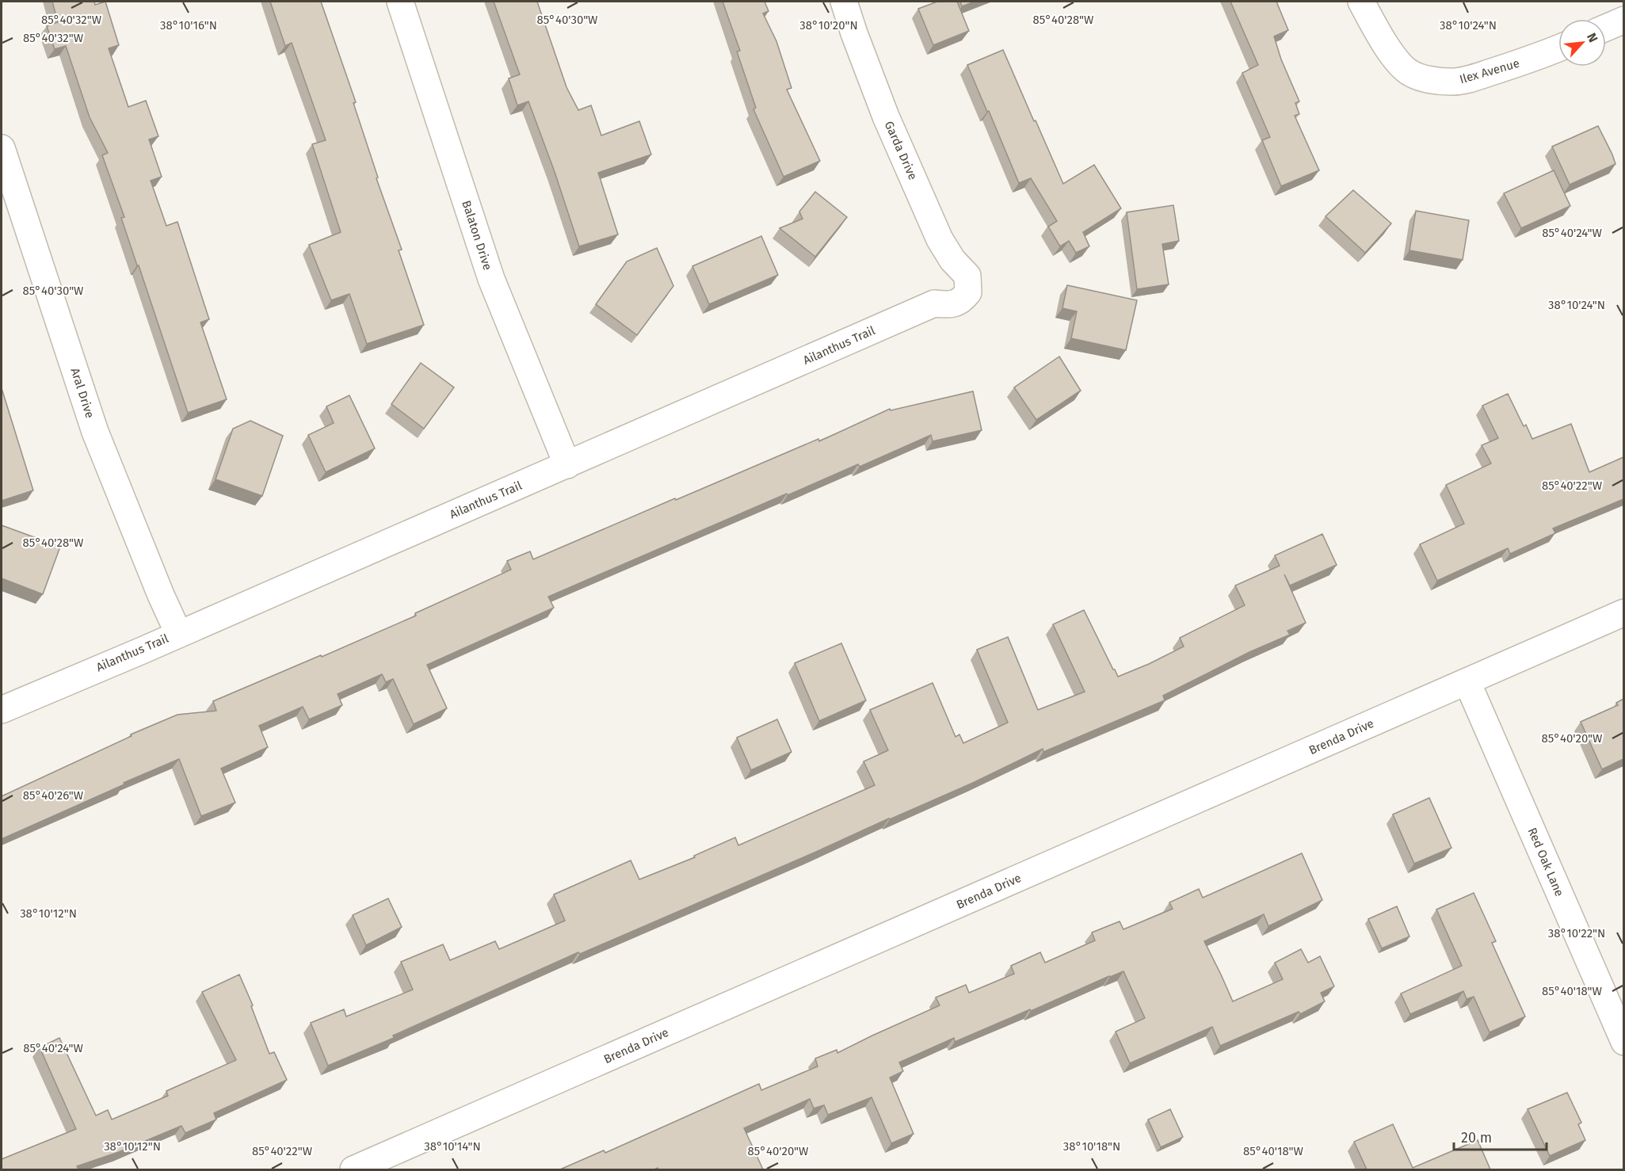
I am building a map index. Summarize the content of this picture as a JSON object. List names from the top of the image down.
{
  "streets": {
    "street": [
      "Ilex Avenue",
      "Garda Drive",
      "Balaton Drive",
      "Ailanthus Trail",
      "Aral Drive",
      "Brenda Drive",
      "Red Oak Lane"
    ]
  },
  "crossings": [
    ["Garda Drive", "Ailanthus Trail"],
    ["Balaton Drive", "Ailanthus Trail"],
    ["Ailanthus Trail", "Aral Drive"],
    ["Brenda Drive", "Red Oak Lane"]
  ],
  "scale_bar": "20 m",
  "north": "top right",
  "coordinates": [
    "85°40'32\"W",
    "85°40'30\"W",
    "85°40'28\"W",
    "38°10'16\"N",
    "38°10'20\"N",
    "38°10'24\"N",
    "85°40'24\"W",
    "85°40'22\"W",
    "85°40'20\"W",
    "85°40'26\"W",
    "38°10'12\"N",
    "38°10'22\"N",
    "85°40'18\"W",
    "38°10'14\"N",
    "38°10'18\"N"
  ]
}
